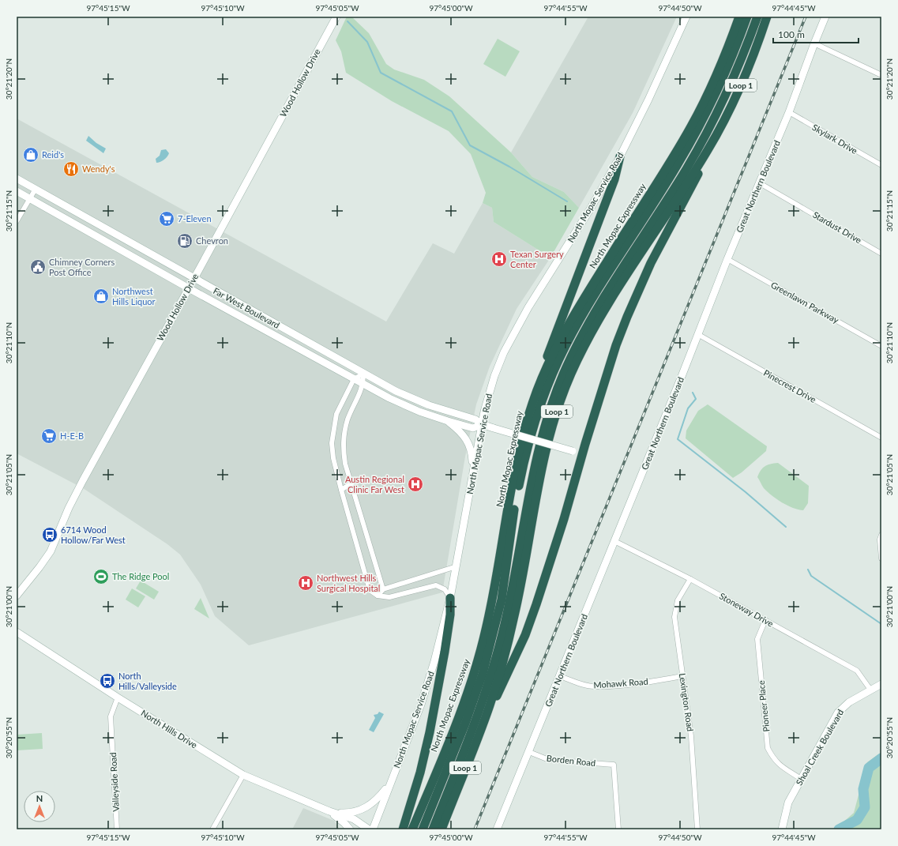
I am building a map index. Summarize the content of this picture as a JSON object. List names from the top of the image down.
{
  "streets": {
    "highway": ["Loop 1", "North Mopac Expressway"],
    "street": [
      "Wood Hollow Drive",
      "Skylark Drive",
      "Great Northern Boulevard",
      "North Mopac Service Road",
      "Stardust Drive",
      "Greenlawn Parkway",
      "Far West Boulevard",
      "Pinecrest Drive",
      "Stoneway Drive",
      "Mohawk Road",
      "Lexington Road",
      "Pioneer Place",
      "North Hills Drive",
      "Shoal Creek Boulevard",
      "Borden Road",
      "Valleyside Road"
    ]
  },
  "crossings": [
    ["Wood Hollow Drive", "Far West Boulevard"],
    ["Skylark Drive", "Great Northern Boulevard"],
    ["Great Northern Boulevard", "Stardust Drive"],
    ["Great Northern Boulevard", "Greenlawn Parkway"],
    ["Great Northern Boulevard", "Pinecrest Drive"],
    ["Great Northern Boulevard", "Stoneway Drive"],
    ["Great Northern Boulevard", "Mohawk Road"],
    ["Great Northern Boulevard", "Borden Road"],
    ["North Mopac Service Road", "Far West Boulevard"],
    ["Stoneway Drive", "Lexington Road"],
    ["Stoneway Drive", "Pioneer Place"],
    ["Stoneway Drive", "Shoal Creek Boulevard"],
    ["Mohawk Road", "Lexington Road"],
    ["Pioneer Place", "Shoal Creek Boulevard"],
    ["North Hills Drive", "Valleyside Road"]
  ],
  "places": {
    "shop": ["Reid's", "Northwest Hills Liquor"],
    "restaurant": ["Wendy's"],
    "supermarket": ["7-Eleven", "H-E-B"],
    "fuel station": ["Chevron"],
    "hospital": ["Texan Surgery Center", "Austin Regional Clinic Far West", "Northwest Hills Surgical Hospital"],
    "public building": ["Chimney Corners Post Office"],
    "bus stop": ["6714 Wood Hollow/Far West", "North Hills/Valleyside"],
    "sports": ["The Ridge Pool"]
  },
  "scale_bar": "100 m",
  "north": "top",
  "coordinates": [
    "97°45'15\"W",
    "97°45'10\"W",
    "97°45'05\"W",
    "97°45'00\"W",
    "97°44'55\"W",
    "97°44'50\"W",
    "97°44'45\"W",
    "30°21'20\"N",
    "30°21'15\"N",
    "30°21'10\"N",
    "30°21'05\"N",
    "30°21'00\"N",
    "30°20'55\"N"
  ]
}
